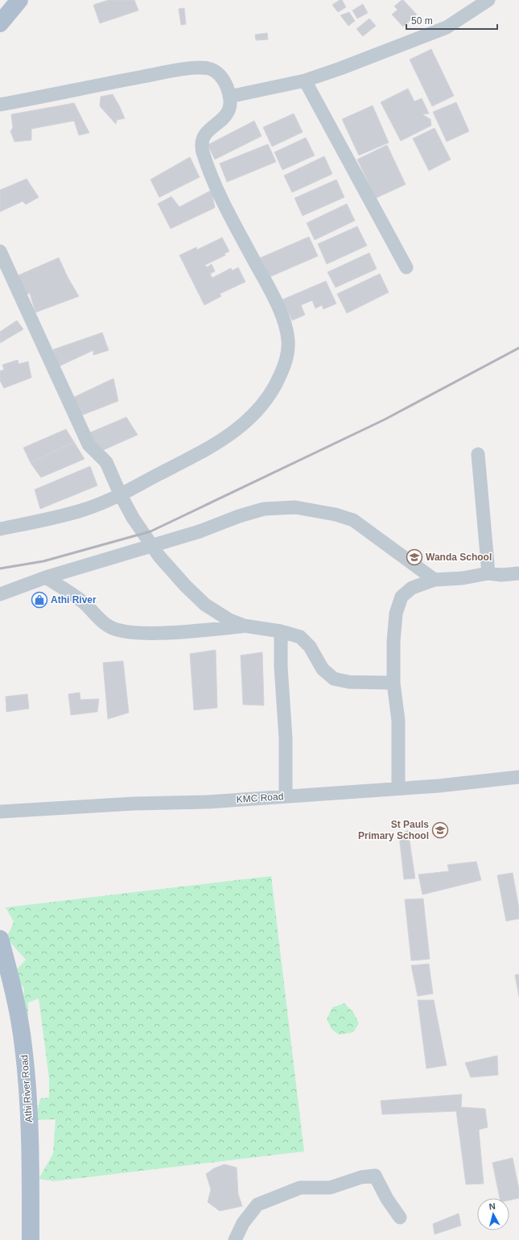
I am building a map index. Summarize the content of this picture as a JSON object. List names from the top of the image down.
{
  "streets": {
    "main road": ["Athi River Road"],
    "street": ["KMC Road"]
  },
  "places": {
    "school or university": ["Wanda School", "St Pauls Primary School"],
    "shop": ["Athi River"]
  },
  "scale_bar": "50 m",
  "north": "top"
}
